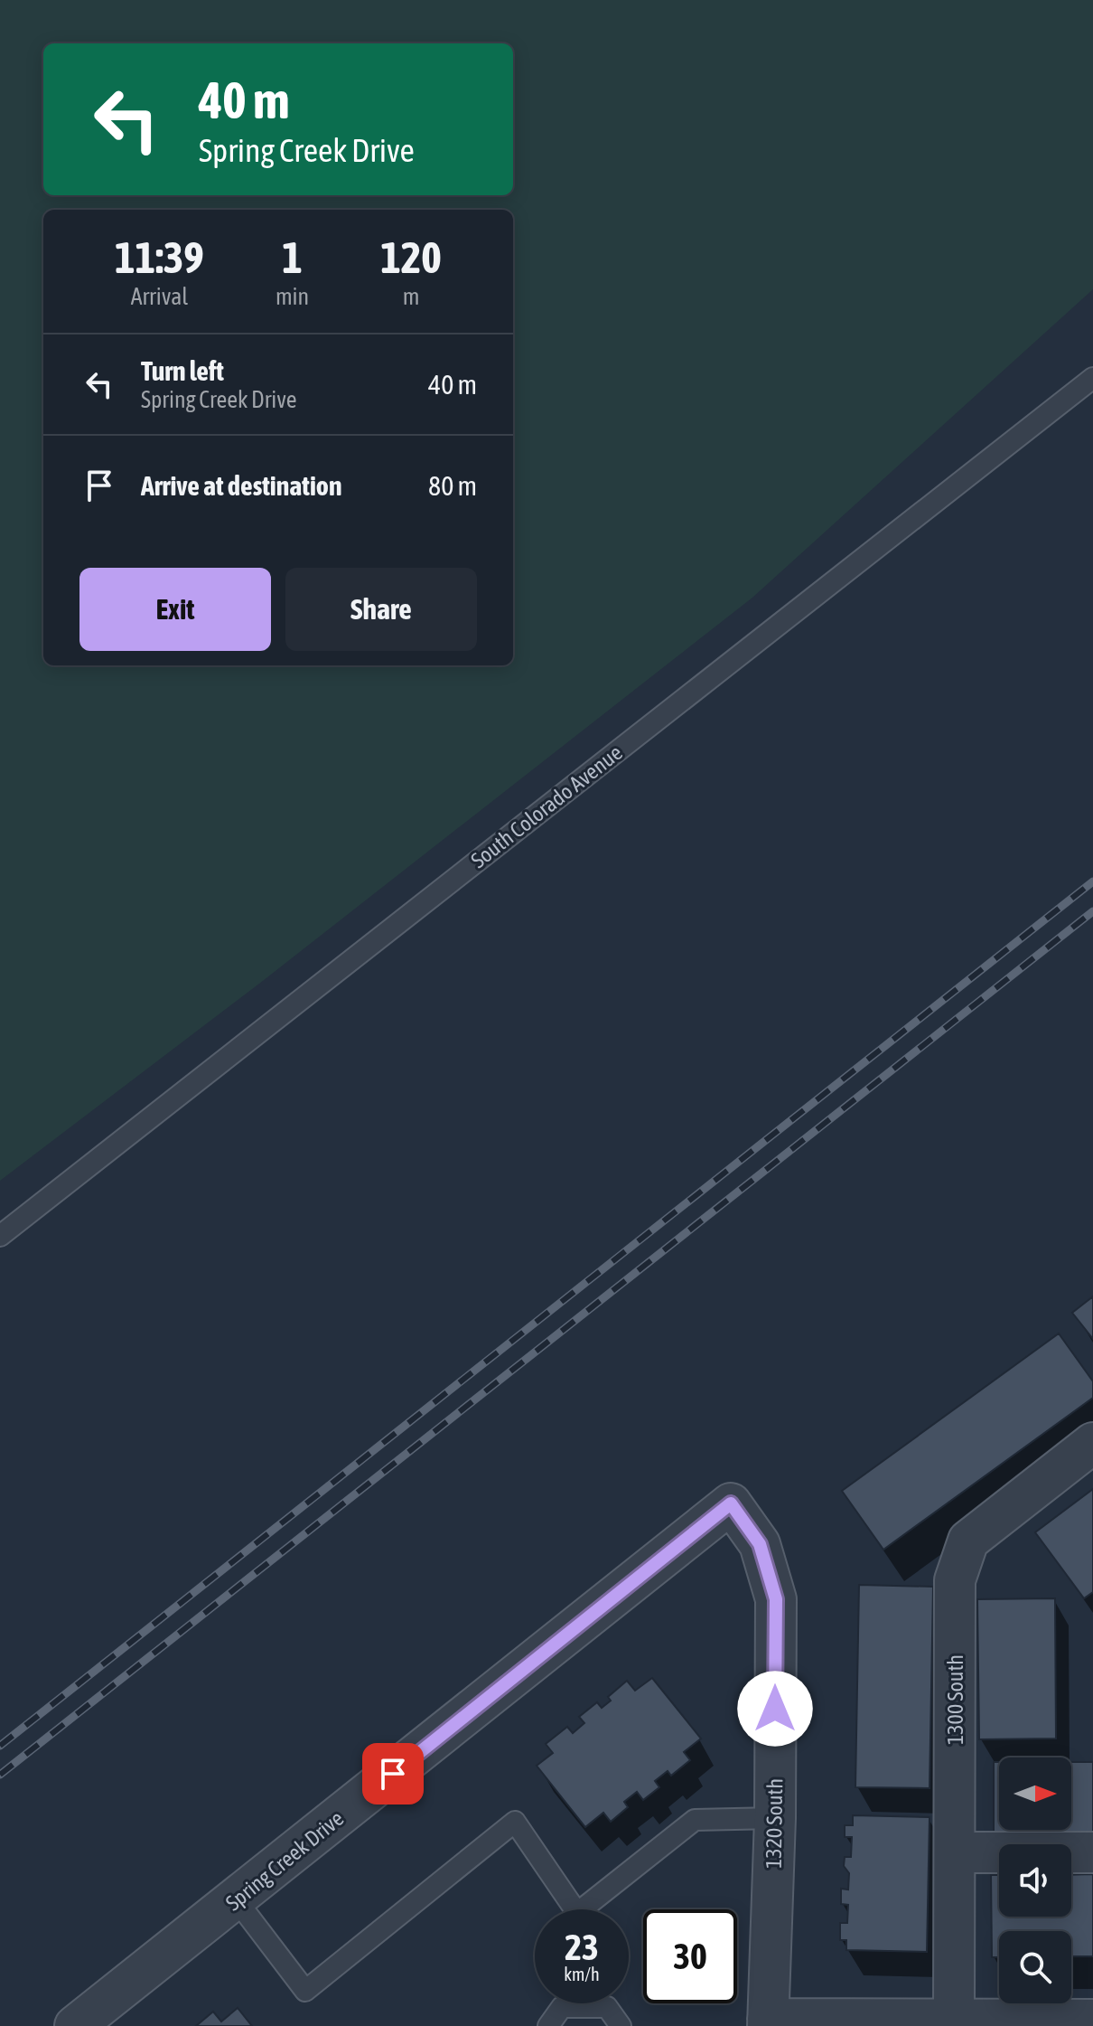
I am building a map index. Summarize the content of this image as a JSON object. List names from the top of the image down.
{
  "streets": {
    "street": ["1300 South", "1320 South", "Spring Creek Drive"],
    "lane": ["South Colorado Avenue"]
  },
  "crossings": [
    ["1320 South", "Spring Creek Drive"]
  ],
  "north": "right",
  "page": {
    "turn": ["40 m", "Spring Creek Drive"],
    "eta": [
      "11:39",
      "Arrival",
      "1",
      "min",
      "120",
      "m"
    ],
    "list": [
      {
        "name": "Turn left",
        "note": "Spring Creek Drive",
        "value": "40 m"
      },
      {
        "name": "Arrive at destination",
        "value": "80 m"
      }
    ],
    "buttons": ["Exit", "Share"],
    "speed": "23 km/h",
    "limit": "30"
  }
}
